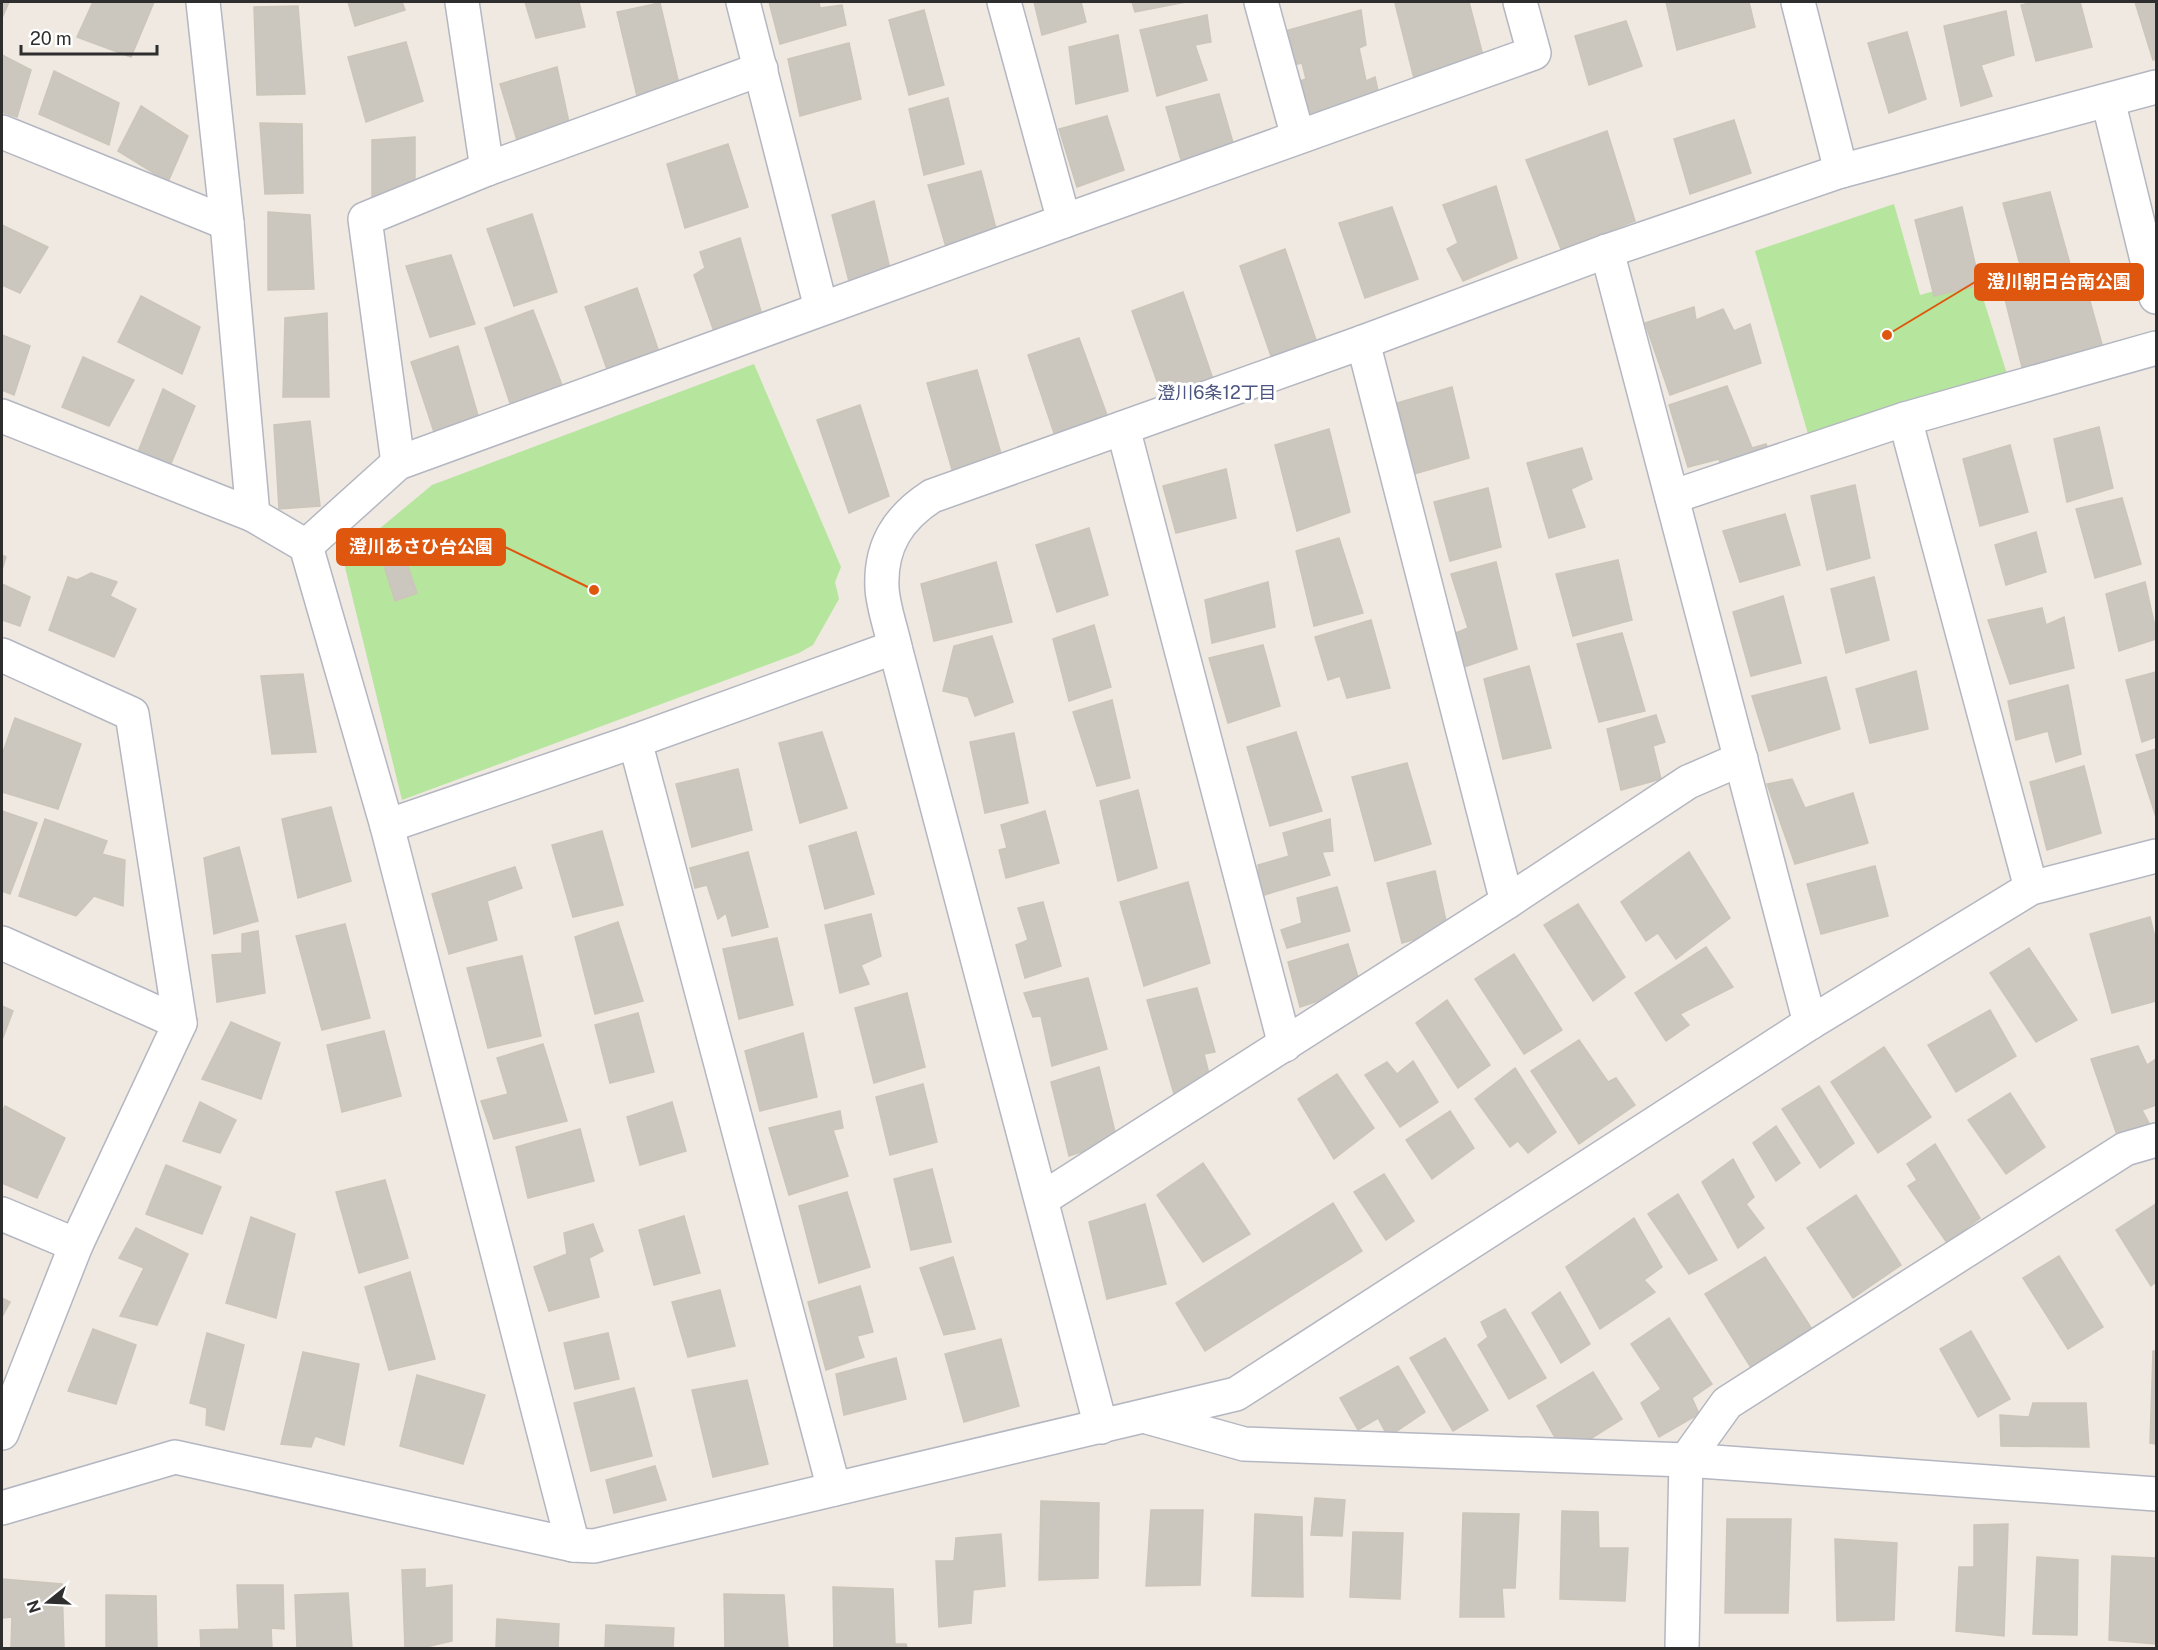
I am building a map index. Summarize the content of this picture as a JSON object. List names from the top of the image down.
{
  "districts": ["澄川6条12丁目"],
  "places": ["澄川朝日台南公園", "澄川あさひ台公園"],
  "scale_bar": "20 m",
  "north": "left"
}
